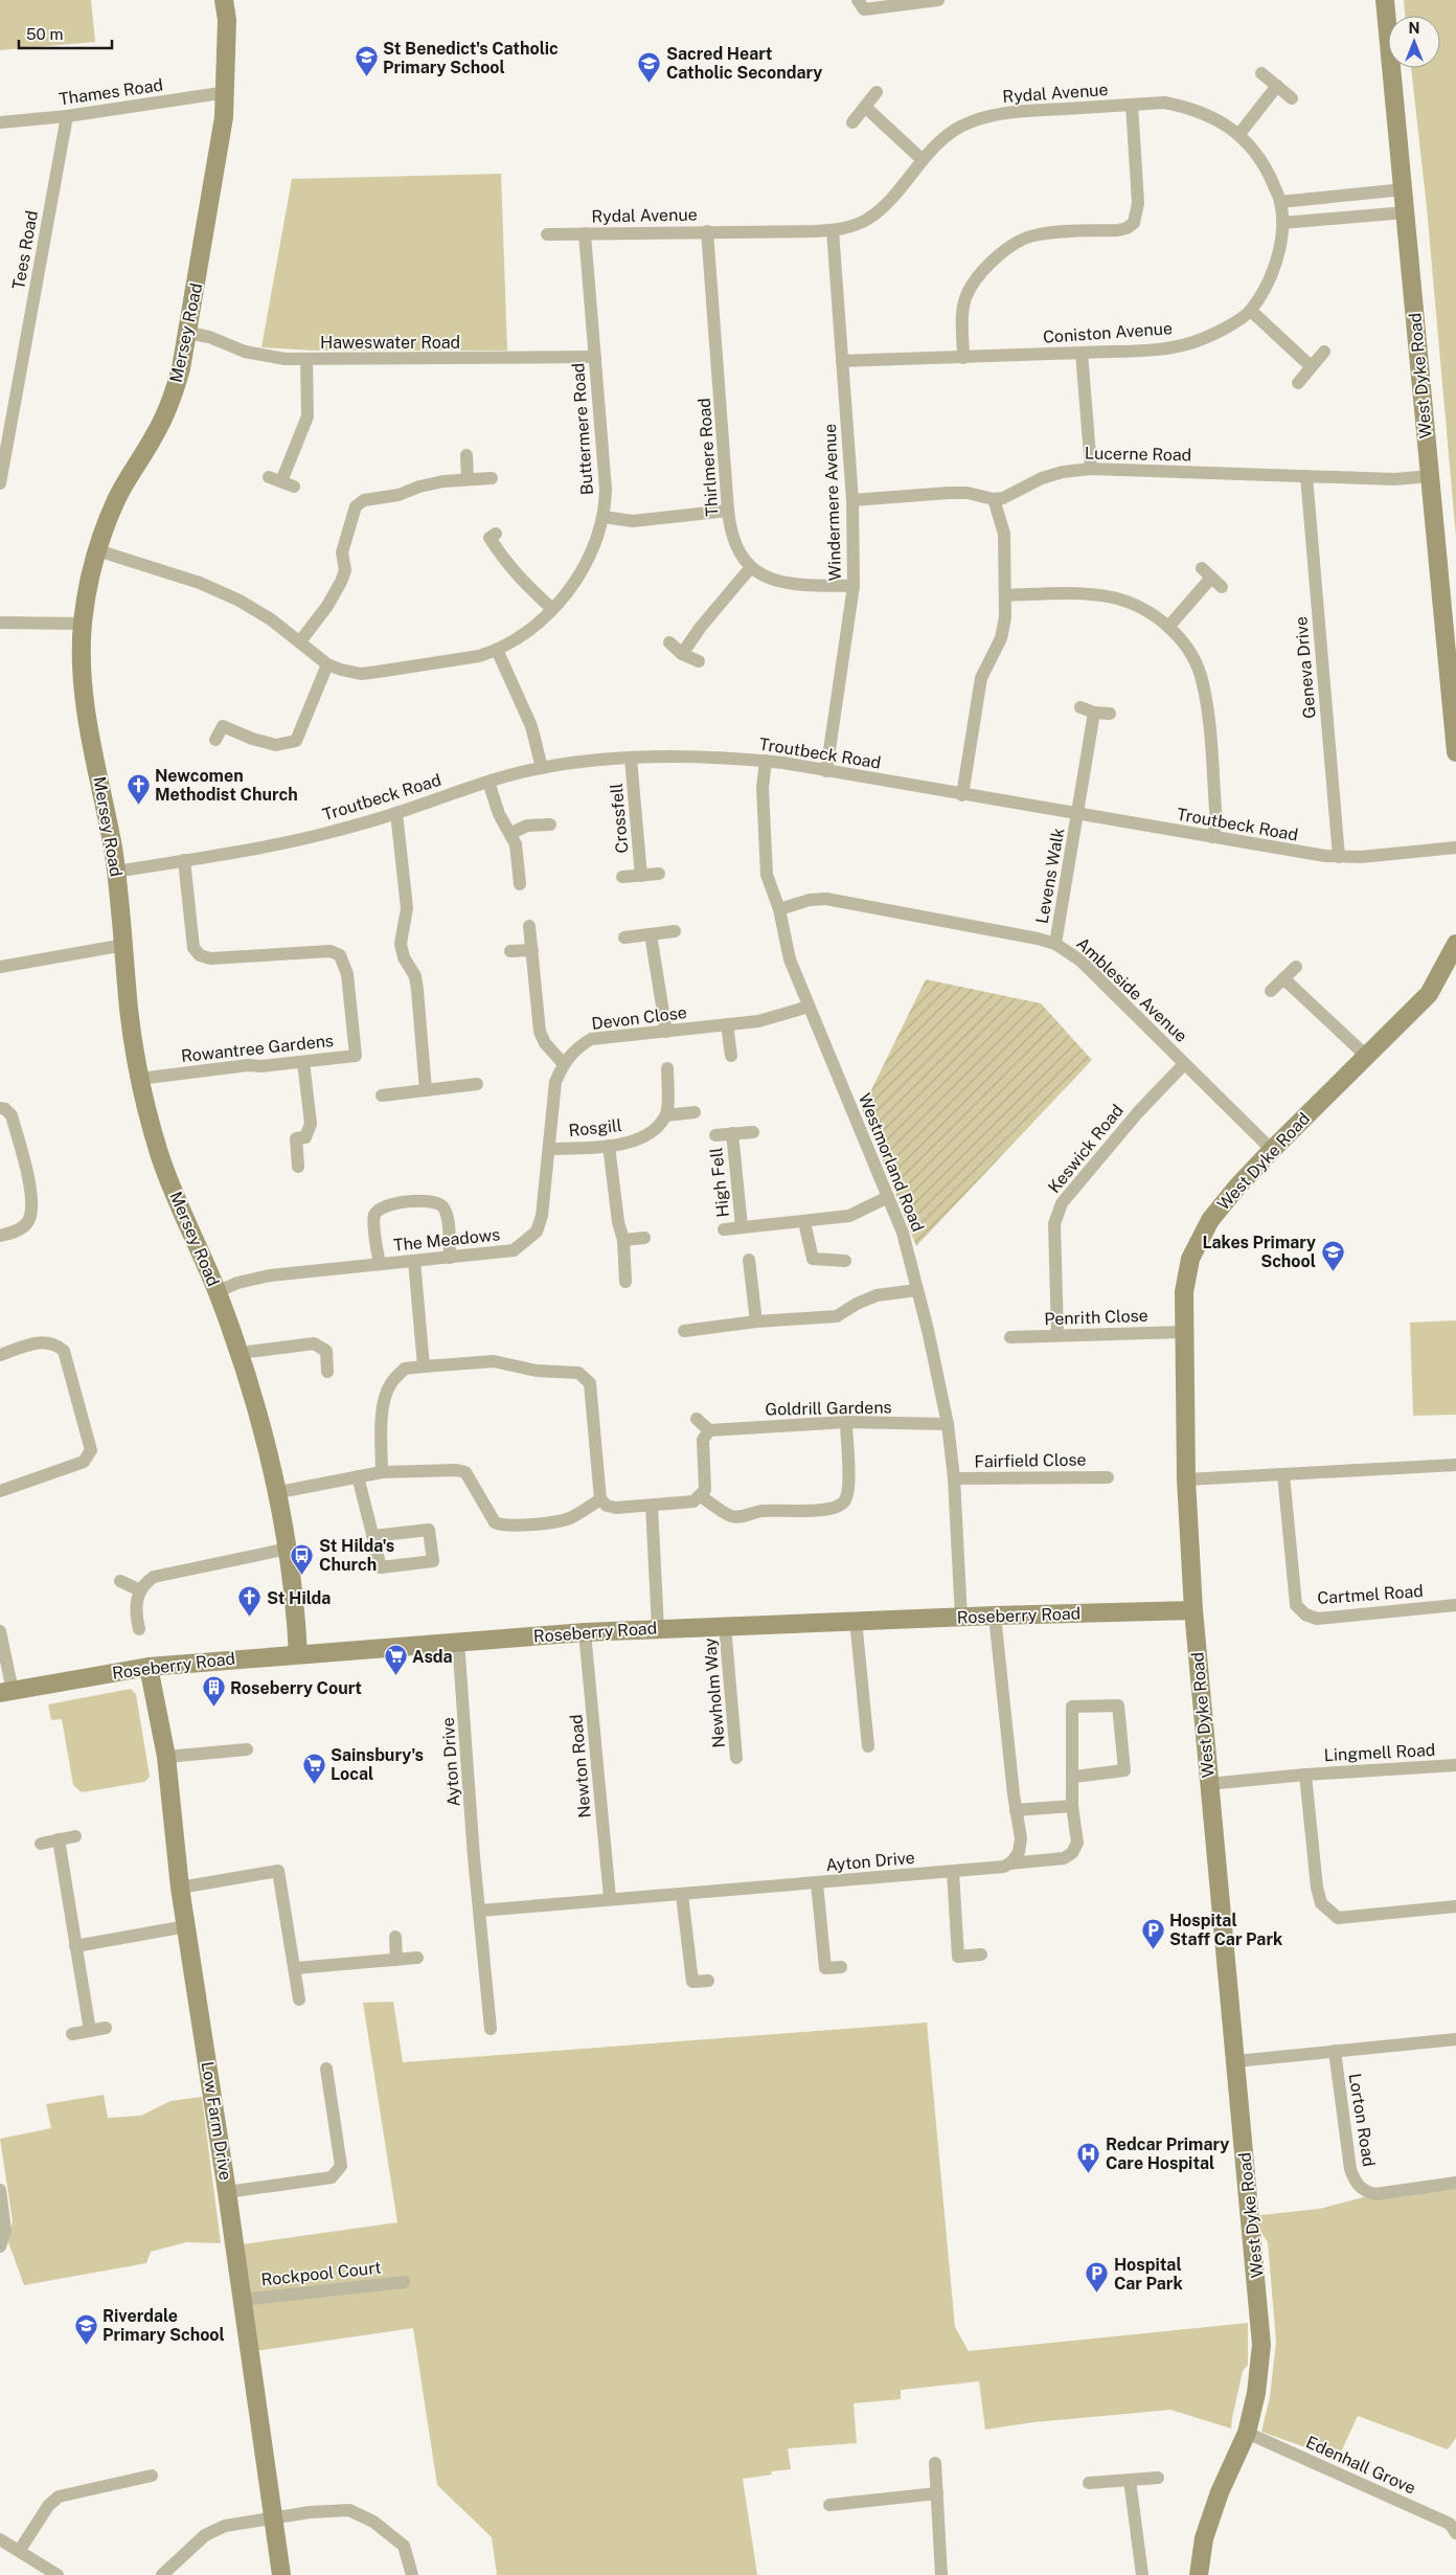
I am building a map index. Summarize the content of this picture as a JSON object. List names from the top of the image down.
{
  "streets": {
    "street": [
      "Thames Road",
      "Rydal Avenue",
      "Tees Road",
      "Mersey Road",
      "Coniston Avenue",
      "Haweswater Road",
      "West Dyke Road",
      "Buttermere Road",
      "Lucerne Road",
      "Thirlmere Road",
      "Windermere Avenue",
      "Geneva Drive",
      "Troutbeck Road",
      "Crossfell",
      "Levens Walk",
      "Ambleside Avenue",
      "Devon Close",
      "Rowantree Gardens",
      "Rosgill",
      "Keswick Road",
      "Westmorland Road",
      "High Fell",
      "The Meadows",
      "Penrith Close",
      "Goldrill Gardens",
      "Fairfield Close",
      "Cartmel Road",
      "Roseberry Road",
      "Newholm Way",
      "Lingmell Road",
      "Ayton Drive",
      "Newton Road",
      "Lorton Road",
      "Low Farm Drive",
      "Rockpool Court",
      "Edenhall Grove"
    ]
  },
  "crossings": [
    ["Thames Road", "Tees Road"],
    ["Thames Road", "Mersey Road"],
    ["Rydal Avenue", "Coniston Avenue"],
    ["Rydal Avenue", "Buttermere Road"],
    ["Rydal Avenue", "Thirlmere Road"],
    ["Rydal Avenue", "Windermere Avenue"],
    ["Mersey Road", "Haweswater Road"],
    ["Mersey Road", "Buttermere Road"],
    ["Mersey Road", "Troutbeck Road"],
    ["Mersey Road", "Rowantree Gardens"],
    ["Mersey Road", "The Meadows"],
    ["Mersey Road", "Roseberry Road"],
    ["Coniston Avenue", "Windermere Avenue"],
    ["Haweswater Road", "Buttermere Road"],
    ["West Dyke Road", "Lucerne Road"],
    ["West Dyke Road", "Ambleside Avenue"],
    ["West Dyke Road", "Penrith Close"],
    ["West Dyke Road", "Roseberry Road"],
    ["West Dyke Road", "Lingmell Road"],
    ["West Dyke Road", "Lorton Road"],
    ["West Dyke Road", "Edenhall Grove"],
    ["Lucerne Road", "Geneva Drive"],
    ["Thirlmere Road", "Windermere Avenue"],
    ["Windermere Avenue", "Troutbeck Road"],
    ["Geneva Drive", "Troutbeck Road"],
    ["Troutbeck Road", "Crossfell"],
    ["Troutbeck Road", "Levens Walk"],
    ["Troutbeck Road", "Rowantree Gardens"],
    ["Troutbeck Road", "Westmorland Road"],
    ["Levens Walk", "Ambleside Avenue"],
    ["Ambleside Avenue", "Keswick Road"],
    ["Ambleside Avenue", "Westmorland Road"],
    ["Devon Close", "Westmorland Road"],
    ["Devon Close", "The Meadows"],
    ["Rosgill", "The Meadows"],
    ["Keswick Road", "Penrith Close"],
    ["Westmorland Road", "Goldrill Gardens"],
    ["Westmorland Road", "Fairfield Close"],
    ["Westmorland Road", "Roseberry Road"],
    ["Roseberry Road", "Newholm Way"],
    ["Roseberry Road", "Ayton Drive"],
    ["Roseberry Road", "Newton Road"],
    ["Roseberry Road", "Low Farm Drive"],
    ["Ayton Drive", "Newton Road"],
    ["Low Farm Drive", "Rockpool Court"]
  ],
  "places": {
    "school or university": [
      "St Benedict's Catholic Primary School",
      "Sacred Heart Catholic Secondary",
      "Lakes Primary School",
      "Riverdale Primary School"
    ],
    "church": ["Newcomen Methodist Church", "St Hilda"],
    "bus stop": ["St Hilda's Church"],
    "supermarket": ["Asda", "Sainsbury's Local"],
    "building": ["Roseberry Court"],
    "parking": ["Hospital Staff Car Park", "Hospital Car Park"],
    "hospital": ["Redcar Primary Care Hospital"]
  },
  "scale_bar": "50 m",
  "north": "top"
}
